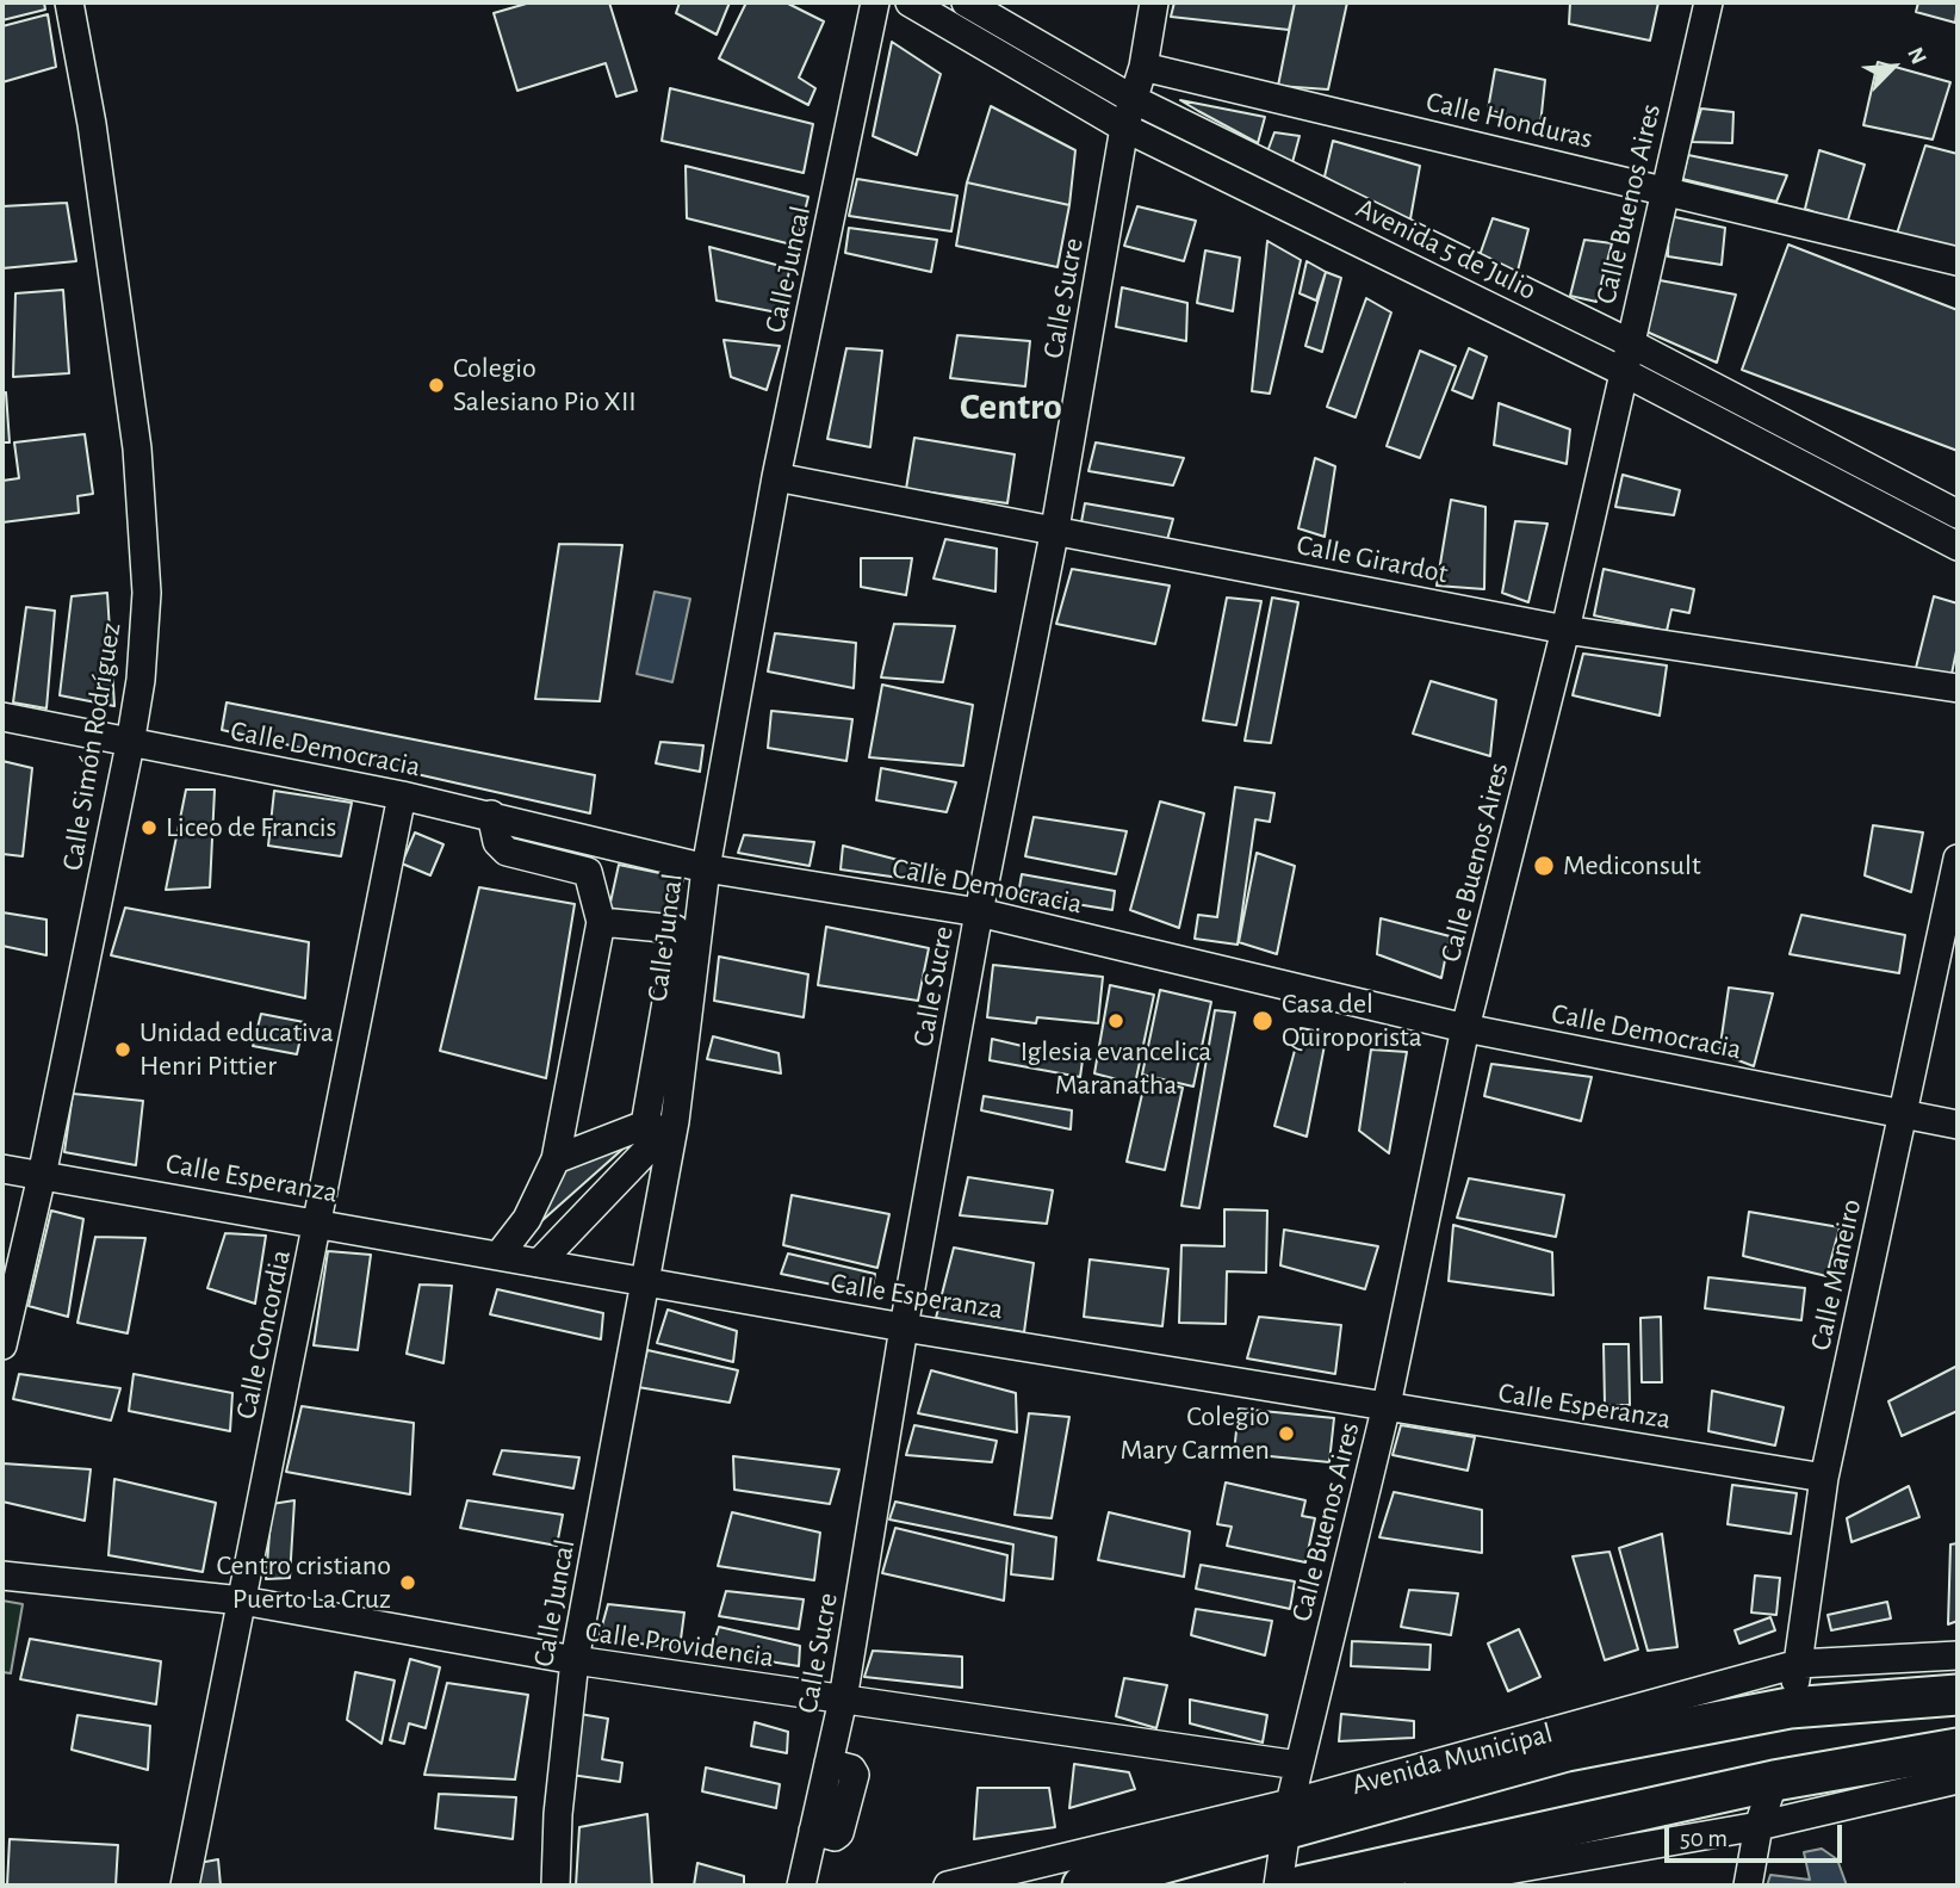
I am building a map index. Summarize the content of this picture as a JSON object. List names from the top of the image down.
{
  "streets": {
    "highway": ["Avenida Municipal"],
    "street": [
      "Calle Honduras",
      "Calle Buenos Aires",
      "Avenida 5 de Julio",
      "Calle Juncal",
      "Calle Sucre",
      "Calle Girardot",
      "Calle Simón Rodríguez",
      "Calle Democracia",
      "Calle Esperanza",
      "Calle Maneiro",
      "Calle Concordia",
      "Calle Providencia"
    ]
  },
  "crossings": [
    ["Calle Honduras", "Calle Buenos Aires"],
    ["Calle Honduras", "Calle Sucre"],
    ["Calle Buenos Aires", "Avenida 5 de Julio"],
    ["Calle Buenos Aires", "Calle Girardot"],
    ["Calle Buenos Aires", "Calle Democracia"],
    ["Calle Buenos Aires", "Calle Esperanza"],
    ["Calle Buenos Aires", "Calle Providencia"],
    ["Calle Buenos Aires", "Avenida Municipal"],
    ["Avenida 5 de Julio", "Calle Sucre"],
    ["Calle Juncal", "Calle Girardot"],
    ["Calle Juncal", "Calle Democracia"],
    ["Calle Juncal", "Calle Esperanza"],
    ["Calle Juncal", "Calle Providencia"],
    ["Calle Sucre", "Calle Girardot"],
    ["Calle Sucre", "Calle Democracia"],
    ["Calle Sucre", "Calle Esperanza"],
    ["Calle Sucre", "Calle Providencia"],
    ["Calle Simón Rodríguez", "Calle Democracia"],
    ["Calle Simón Rodríguez", "Calle Esperanza"],
    ["Calle Democracia", "Calle Maneiro"],
    ["Calle Democracia", "Calle Concordia"],
    ["Calle Esperanza", "Calle Maneiro"],
    ["Calle Esperanza", "Calle Concordia"],
    ["Calle Maneiro", "Avenida Municipal"],
    ["Calle Concordia", "Calle Providencia"]
  ],
  "districts": ["Centro"],
  "places": [
    "Colegio Salesiano Pio XII",
    "Liceo de Francis",
    "Mediconsult",
    "Iglesia evancelica Maranatha",
    "Casa del Quiroporista",
    "Unidad educativa Henri Pittier",
    "Colegio Mary Carmen",
    "Centro cristiano Puerto La Cruz"
  ],
  "scale_bar": "50 m",
  "north": "top right"
}
